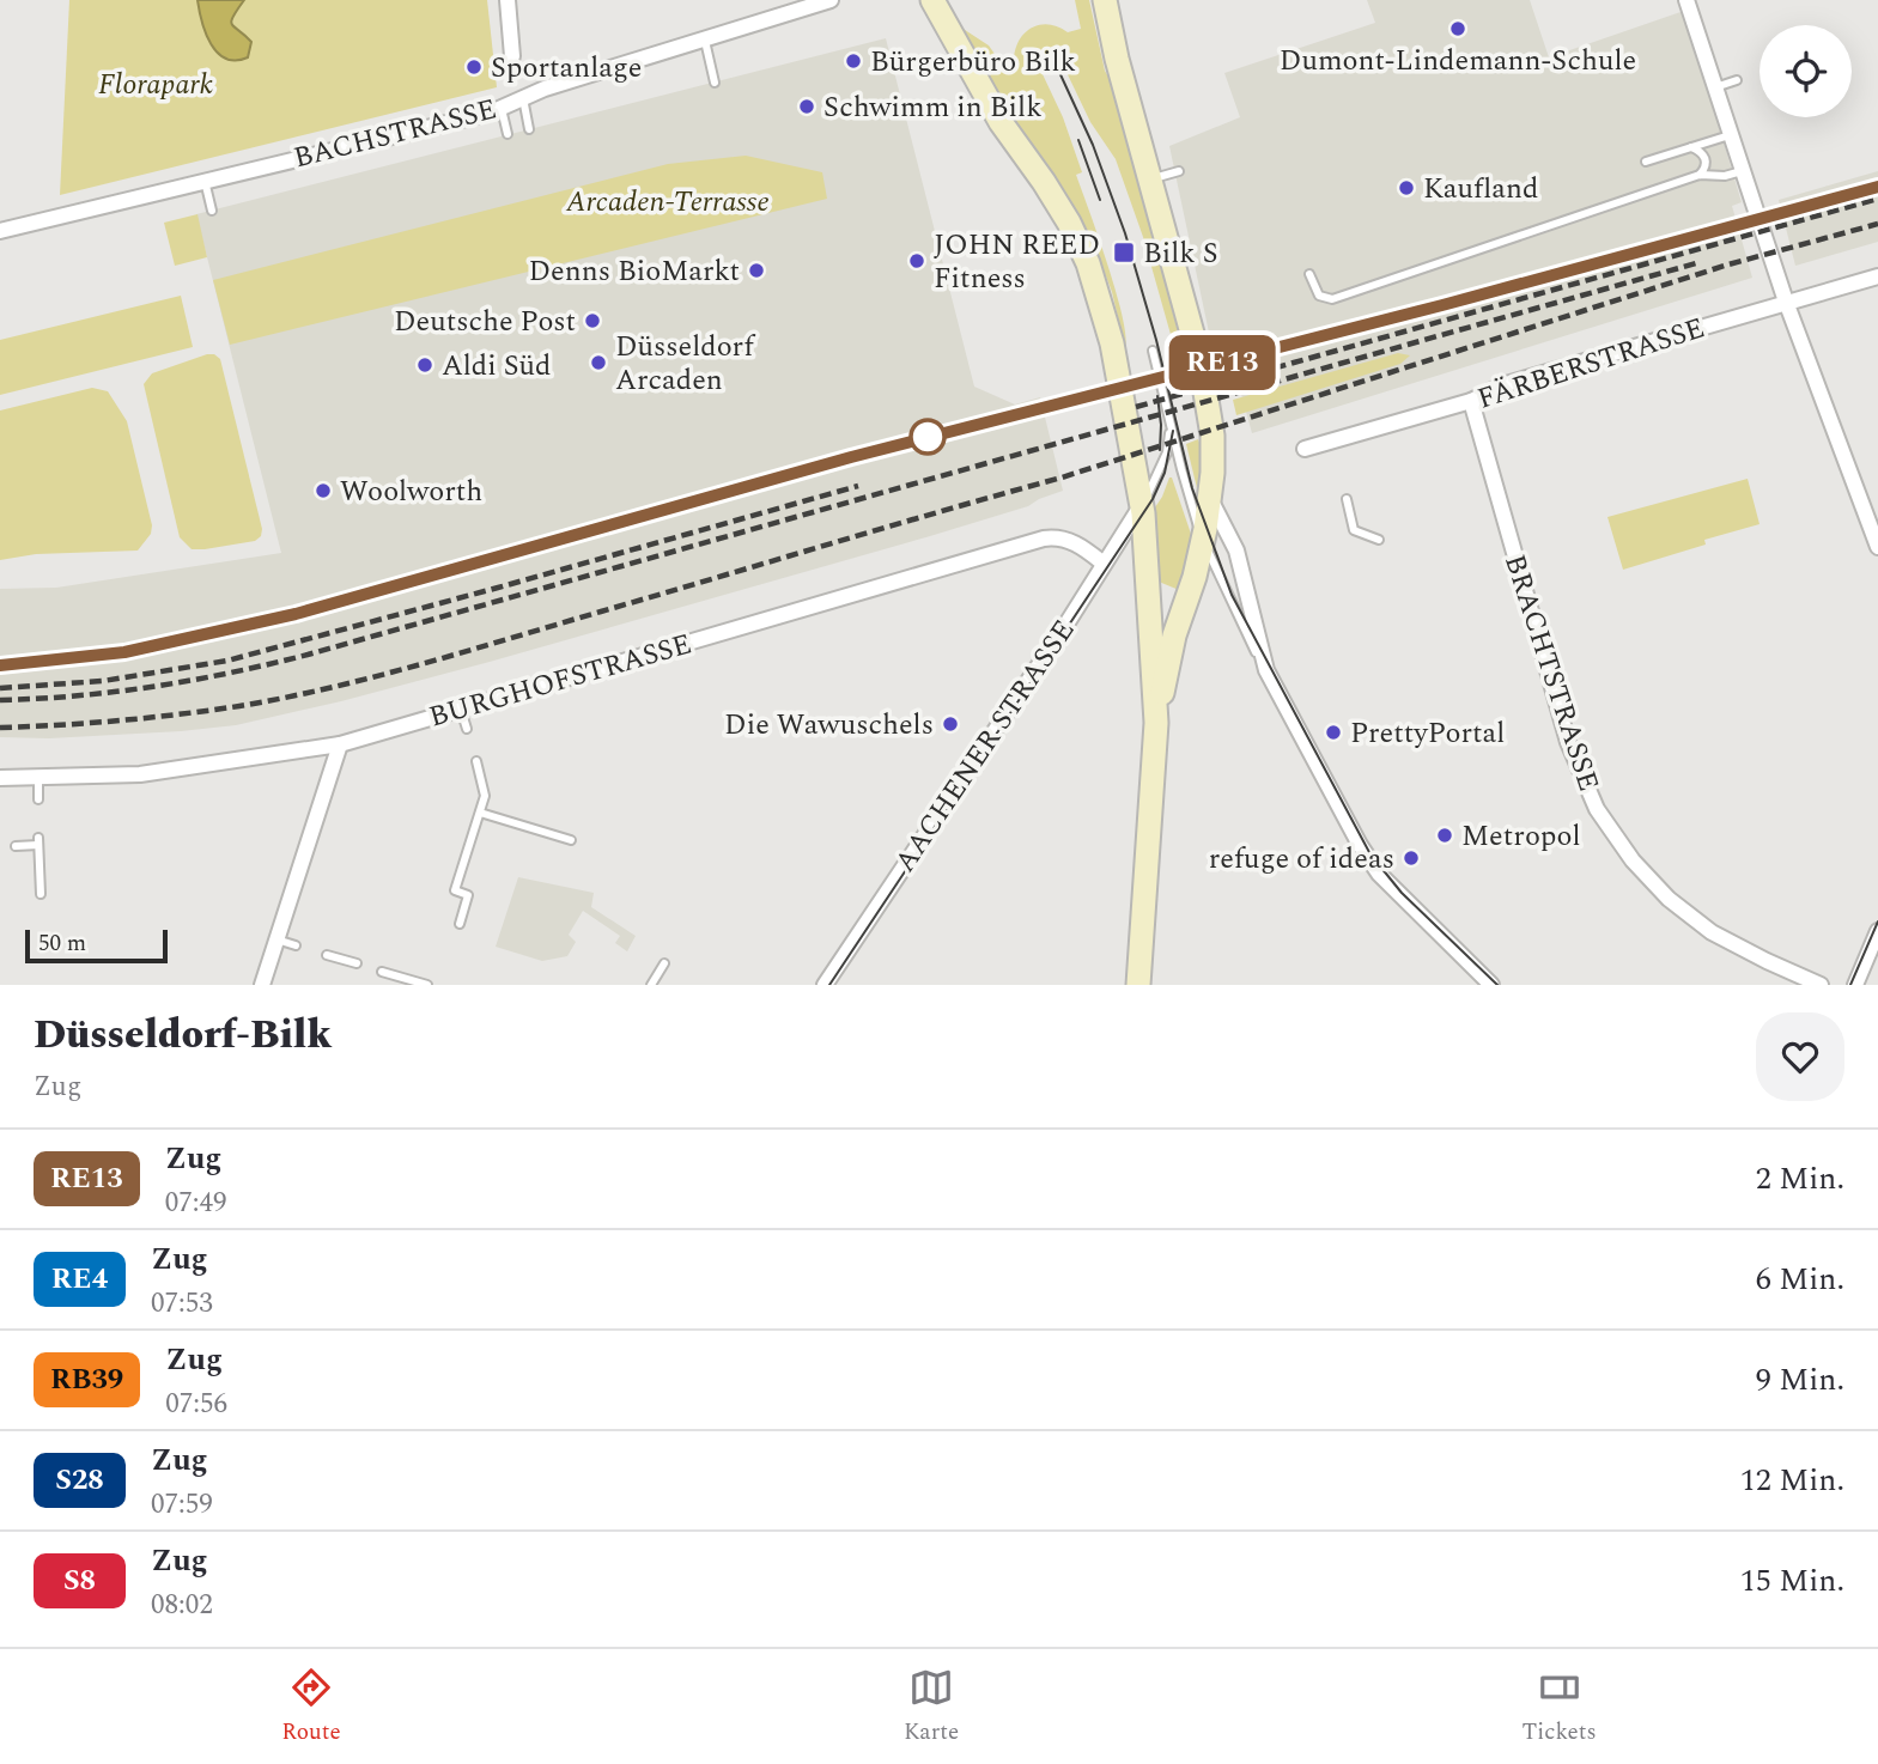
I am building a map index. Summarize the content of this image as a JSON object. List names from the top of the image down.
{
  "streets": {
    "street": [
      "BACHSTRASSE",
      "FÄRBERSTRASSE",
      "BRACHTSTRASSE",
      "BURGHOFSTRASSE",
      "AACHENER STRASSE"
    ]
  },
  "crossings": [
    ["FÄRBERSTRASSE", "BRACHTSTRASSE"],
    ["BURGHOFSTRASSE", "AACHENER STRASSE"]
  ],
  "parks": ["Florapark", "Arcaden-Terrasse"],
  "places": {
    "other": [
      "Dumont-Lindemann-Schule",
      "Bürgerbüro Bilk",
      "Sportanlage",
      "Schwimm in Bilk",
      "Kaufland",
      "JOHN REED Fitness",
      "Denns BioMarkt",
      "Deutsche Post",
      "Düsseldorf Arcaden",
      "Aldi Süd",
      "Woolworth",
      "Die Wawuschels",
      "PrettyPortal",
      "Metropol",
      "refuge of ideas"
    ],
    "transit": ["Bilk S"]
  },
  "scale_bar": "50 m",
  "page": {
    "on_map": "RE13",
    "scale": "50 m",
    "heading": ["Düsseldorf-Bilk", "Zug"],
    "list": [
      {
        "mark": "RE13",
        "name": "Zug",
        "note": "07:49",
        "value": "2 Min."
      },
      {
        "mark": "RE4",
        "name": "Zug",
        "note": "07:53",
        "value": "6 Min."
      },
      {
        "mark": "RB39",
        "name": "Zug",
        "note": "07:56",
        "value": "9 Min."
      },
      {
        "mark": "S28",
        "name": "Zug",
        "note": "07:59",
        "value": "12 Min."
      },
      {
        "mark": "S8",
        "name": "Zug",
        "note": "08:02",
        "value": "15 Min."
      }
    ],
    "tabs": ["Route", "Karte", "Tickets"]
  }
}
